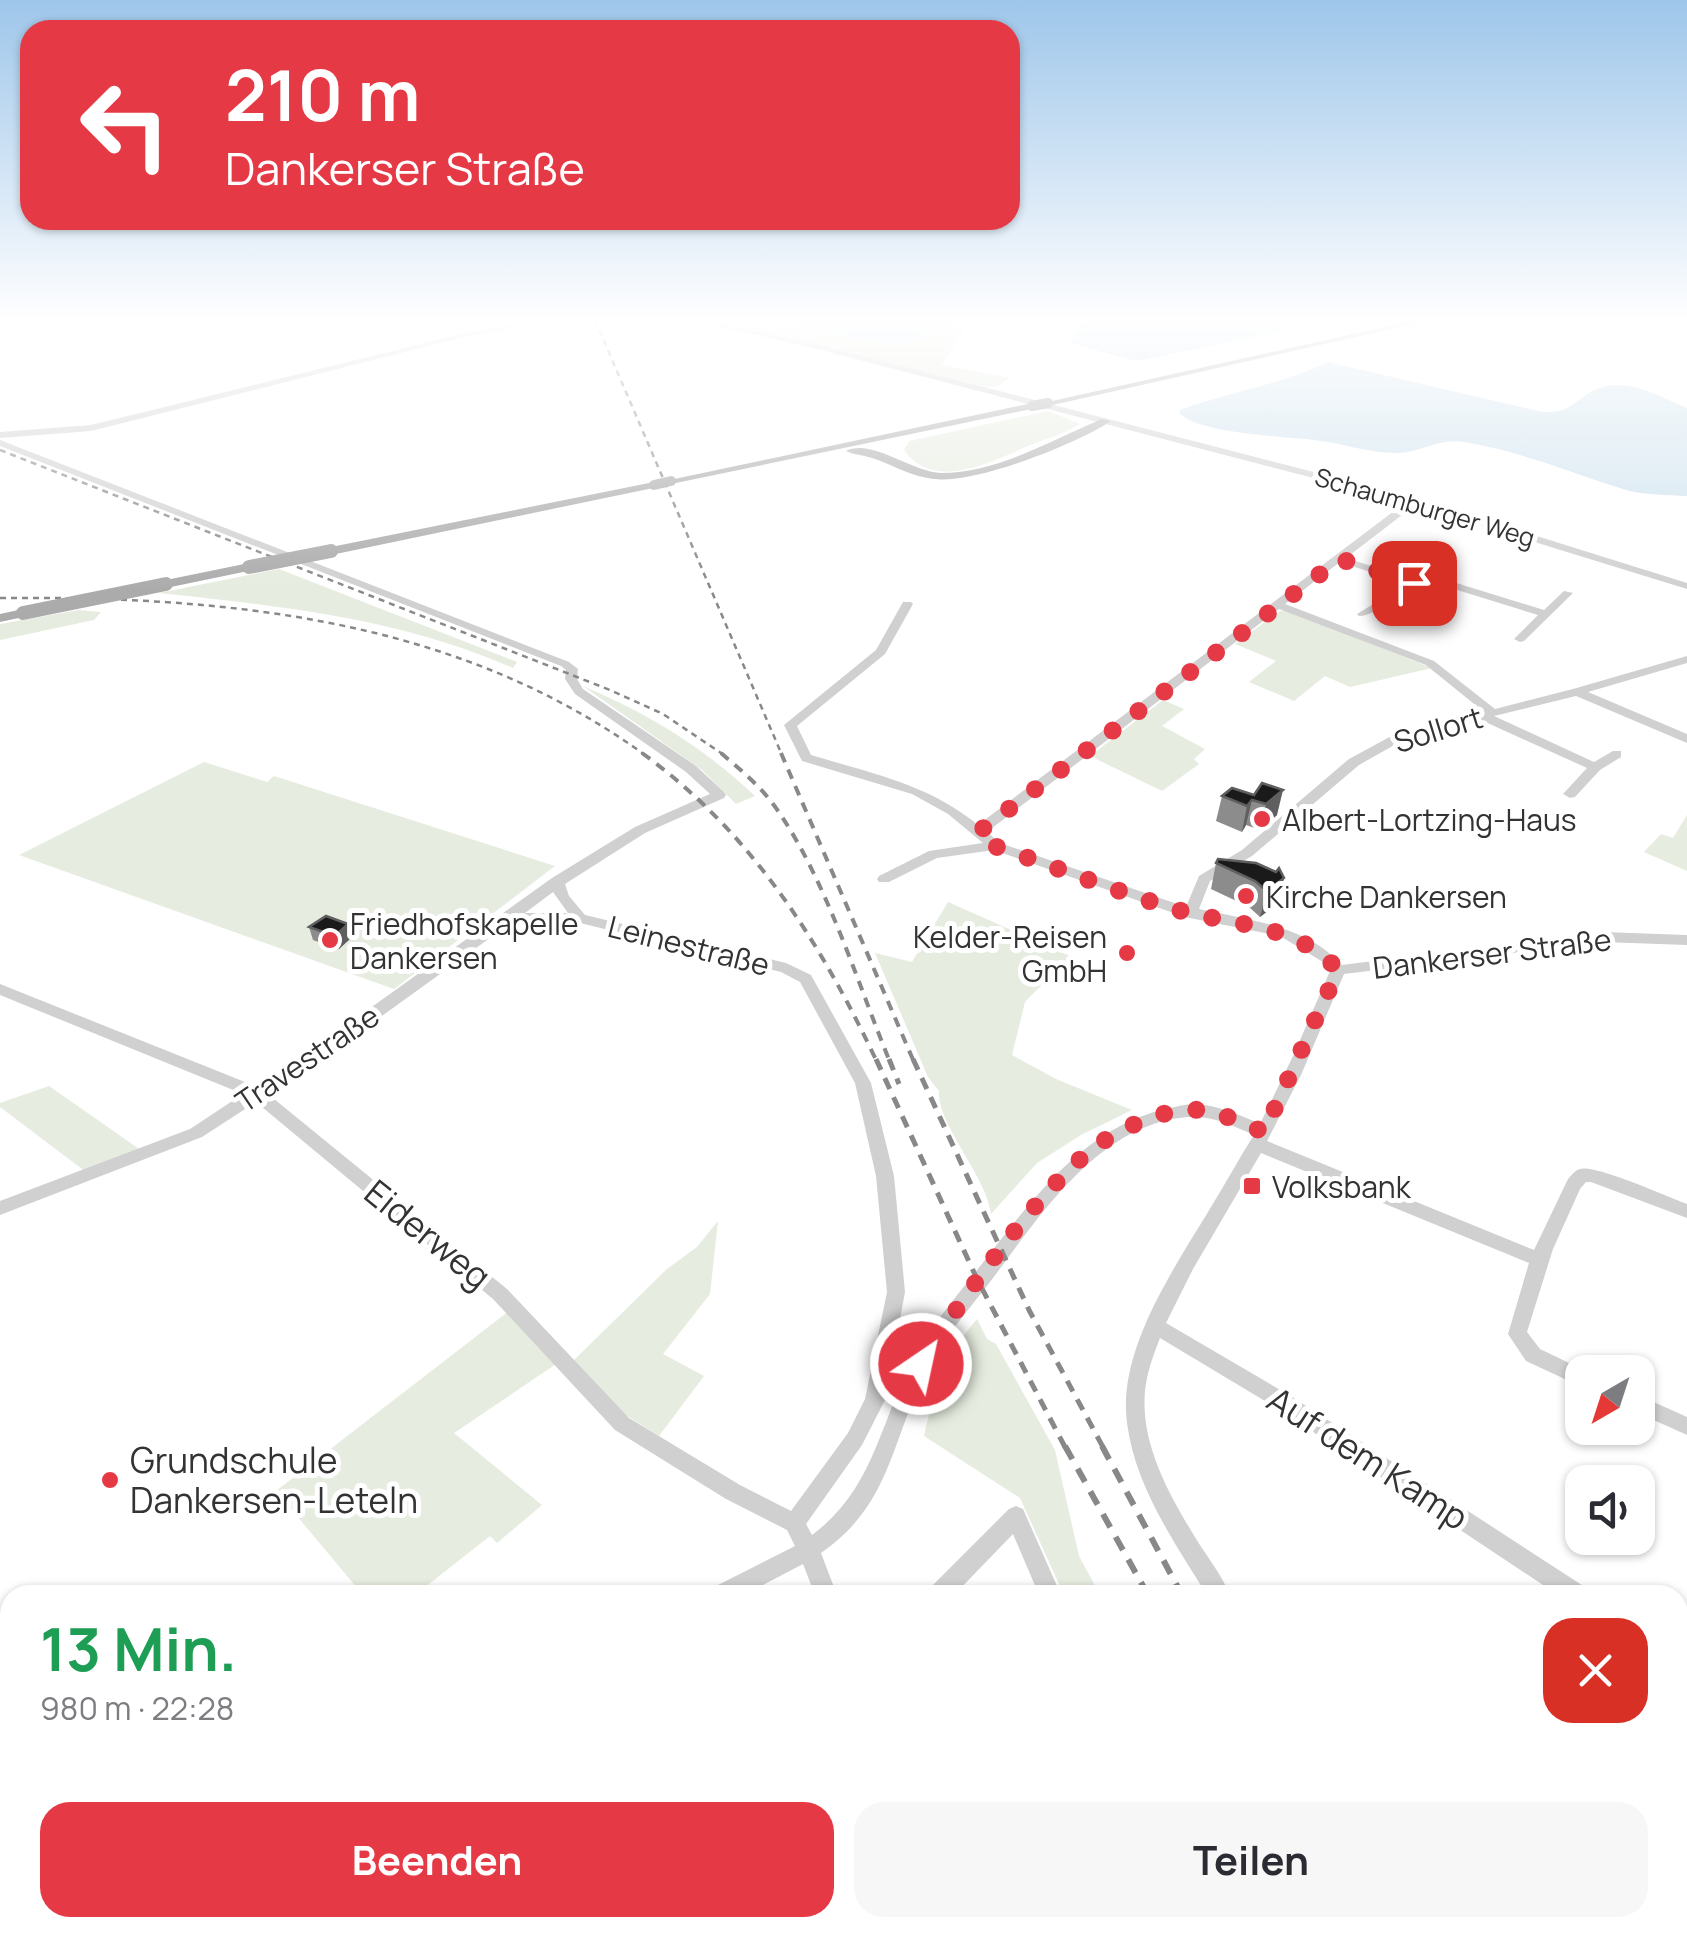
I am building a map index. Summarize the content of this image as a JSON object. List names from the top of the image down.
{
  "streets": {
    "street": [
      "Schaumburger Weg",
      "Sollort",
      "Leinestraße",
      "Dankerser Straße",
      "Travestraße",
      "Eiderweg",
      "Auf dem Kamp"
    ]
  },
  "crossings": [
    ["Leinestraße", "Travestraße"],
    ["Leinestraße", "Eiderweg"],
    ["Dankerser Straße", "Auf dem Kamp"],
    ["Travestraße", "Eiderweg"]
  ],
  "places": {
    "other": [
      "Albert-Lortzing-Haus",
      "Kirche Dankersen",
      "Friedhofskapelle Dankersen",
      "Kelder-Reisen GmbH",
      "Grundschule Dankersen-Leteln"
    ],
    "transit": ["Volksbank"]
  },
  "north": "bottom left",
  "page": {
    "turn": ["210 m", "Dankerser Straße"],
    "heading": ["13 Min.", "980 m · 22:28"],
    "buttons": ["Beenden", "Teilen"]
  }
}
